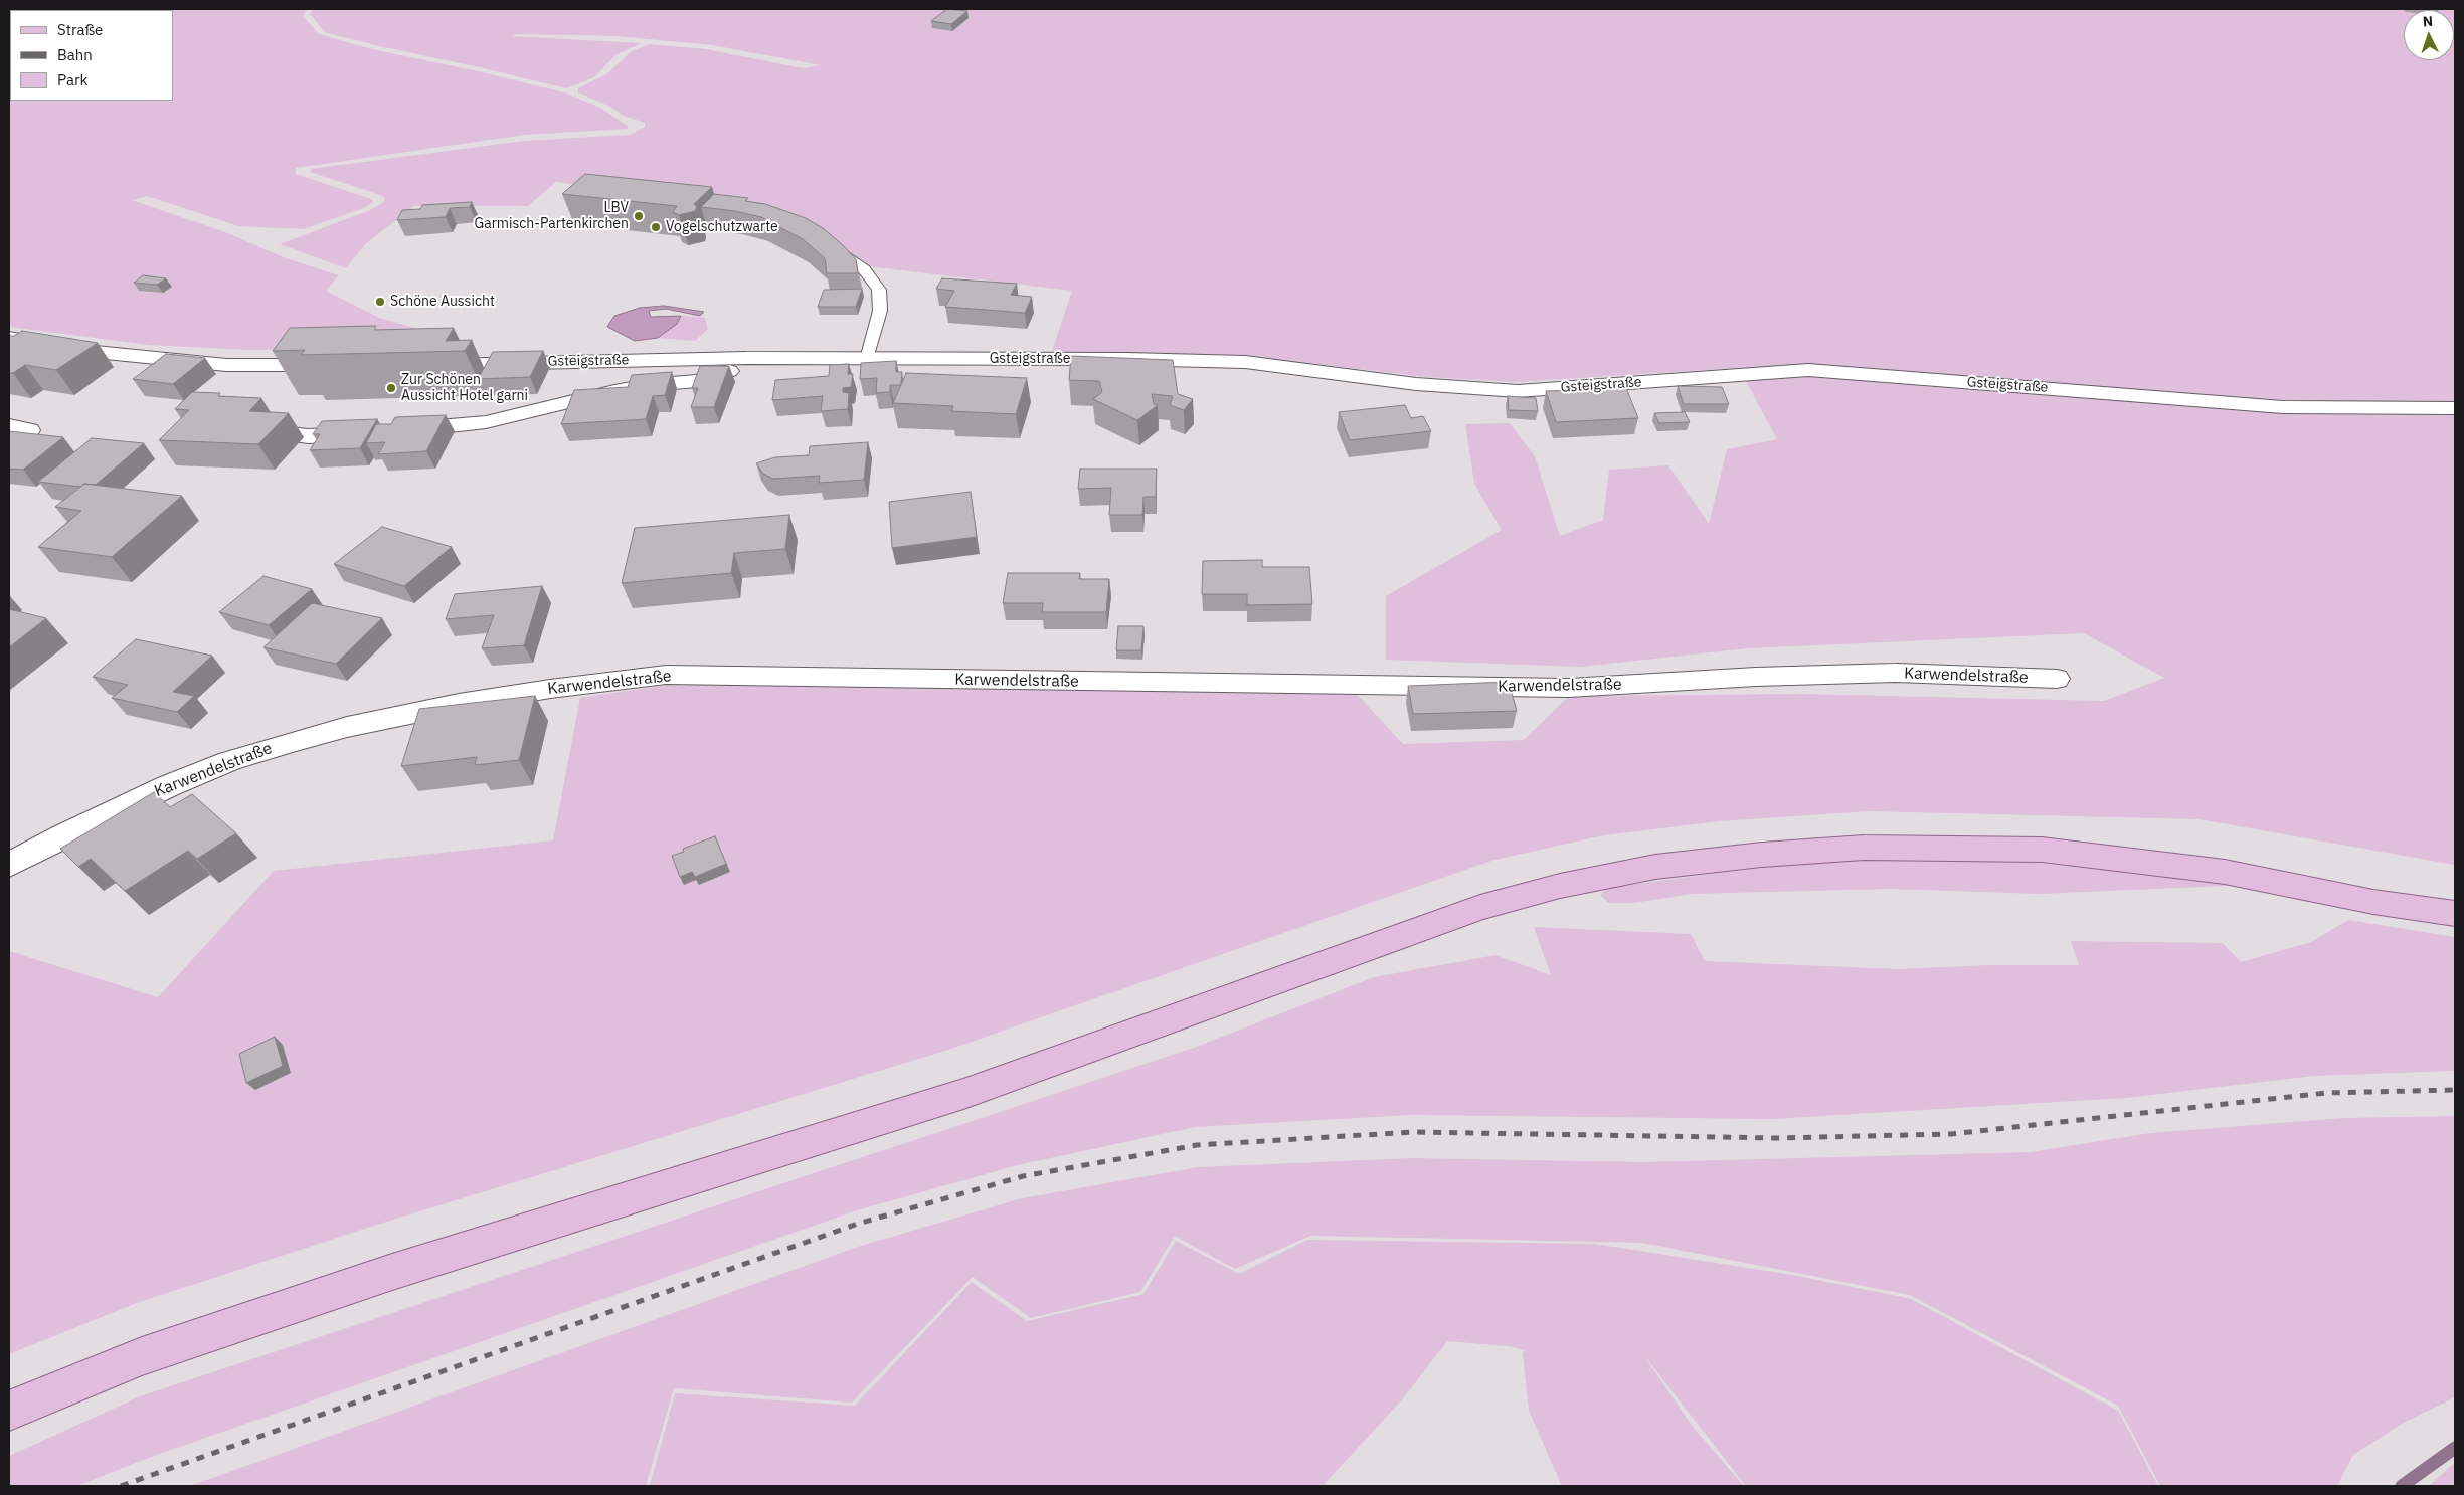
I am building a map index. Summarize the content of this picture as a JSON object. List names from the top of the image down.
{
  "streets": {
    "street": ["Gsteigstraße", "Karwendelstraße"]
  },
  "places": [
    "LBV Garmisch-Partenkirchen",
    "Vogelschutzwarte",
    "Schöne Aussicht",
    "Zur Schönen Aussicht Hotel garni"
  ],
  "legend": ["Straße", "Bahn", "Park"],
  "north": "top"
}
